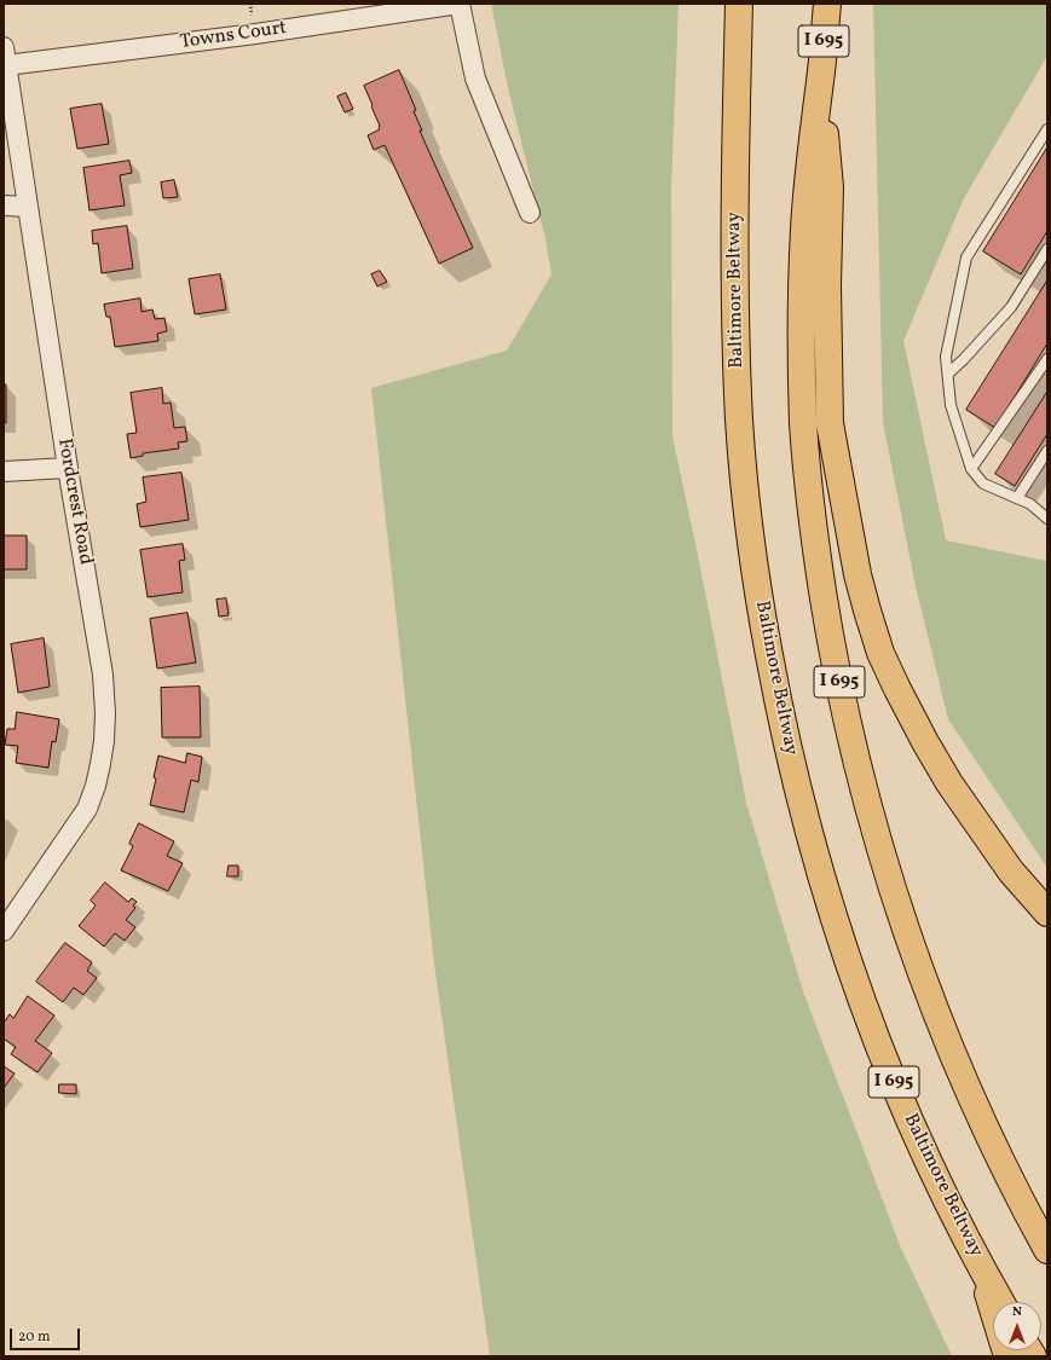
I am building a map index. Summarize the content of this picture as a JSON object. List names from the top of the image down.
{
  "streets": {
    "highway": ["I 695", "Baltimore Beltway"],
    "street": ["Towns Court", "Fordcrest Road"]
  },
  "crossings": [
    ["Towns Court", "Fordcrest Road"]
  ],
  "scale_bar": "20 m",
  "north": "top"
}
